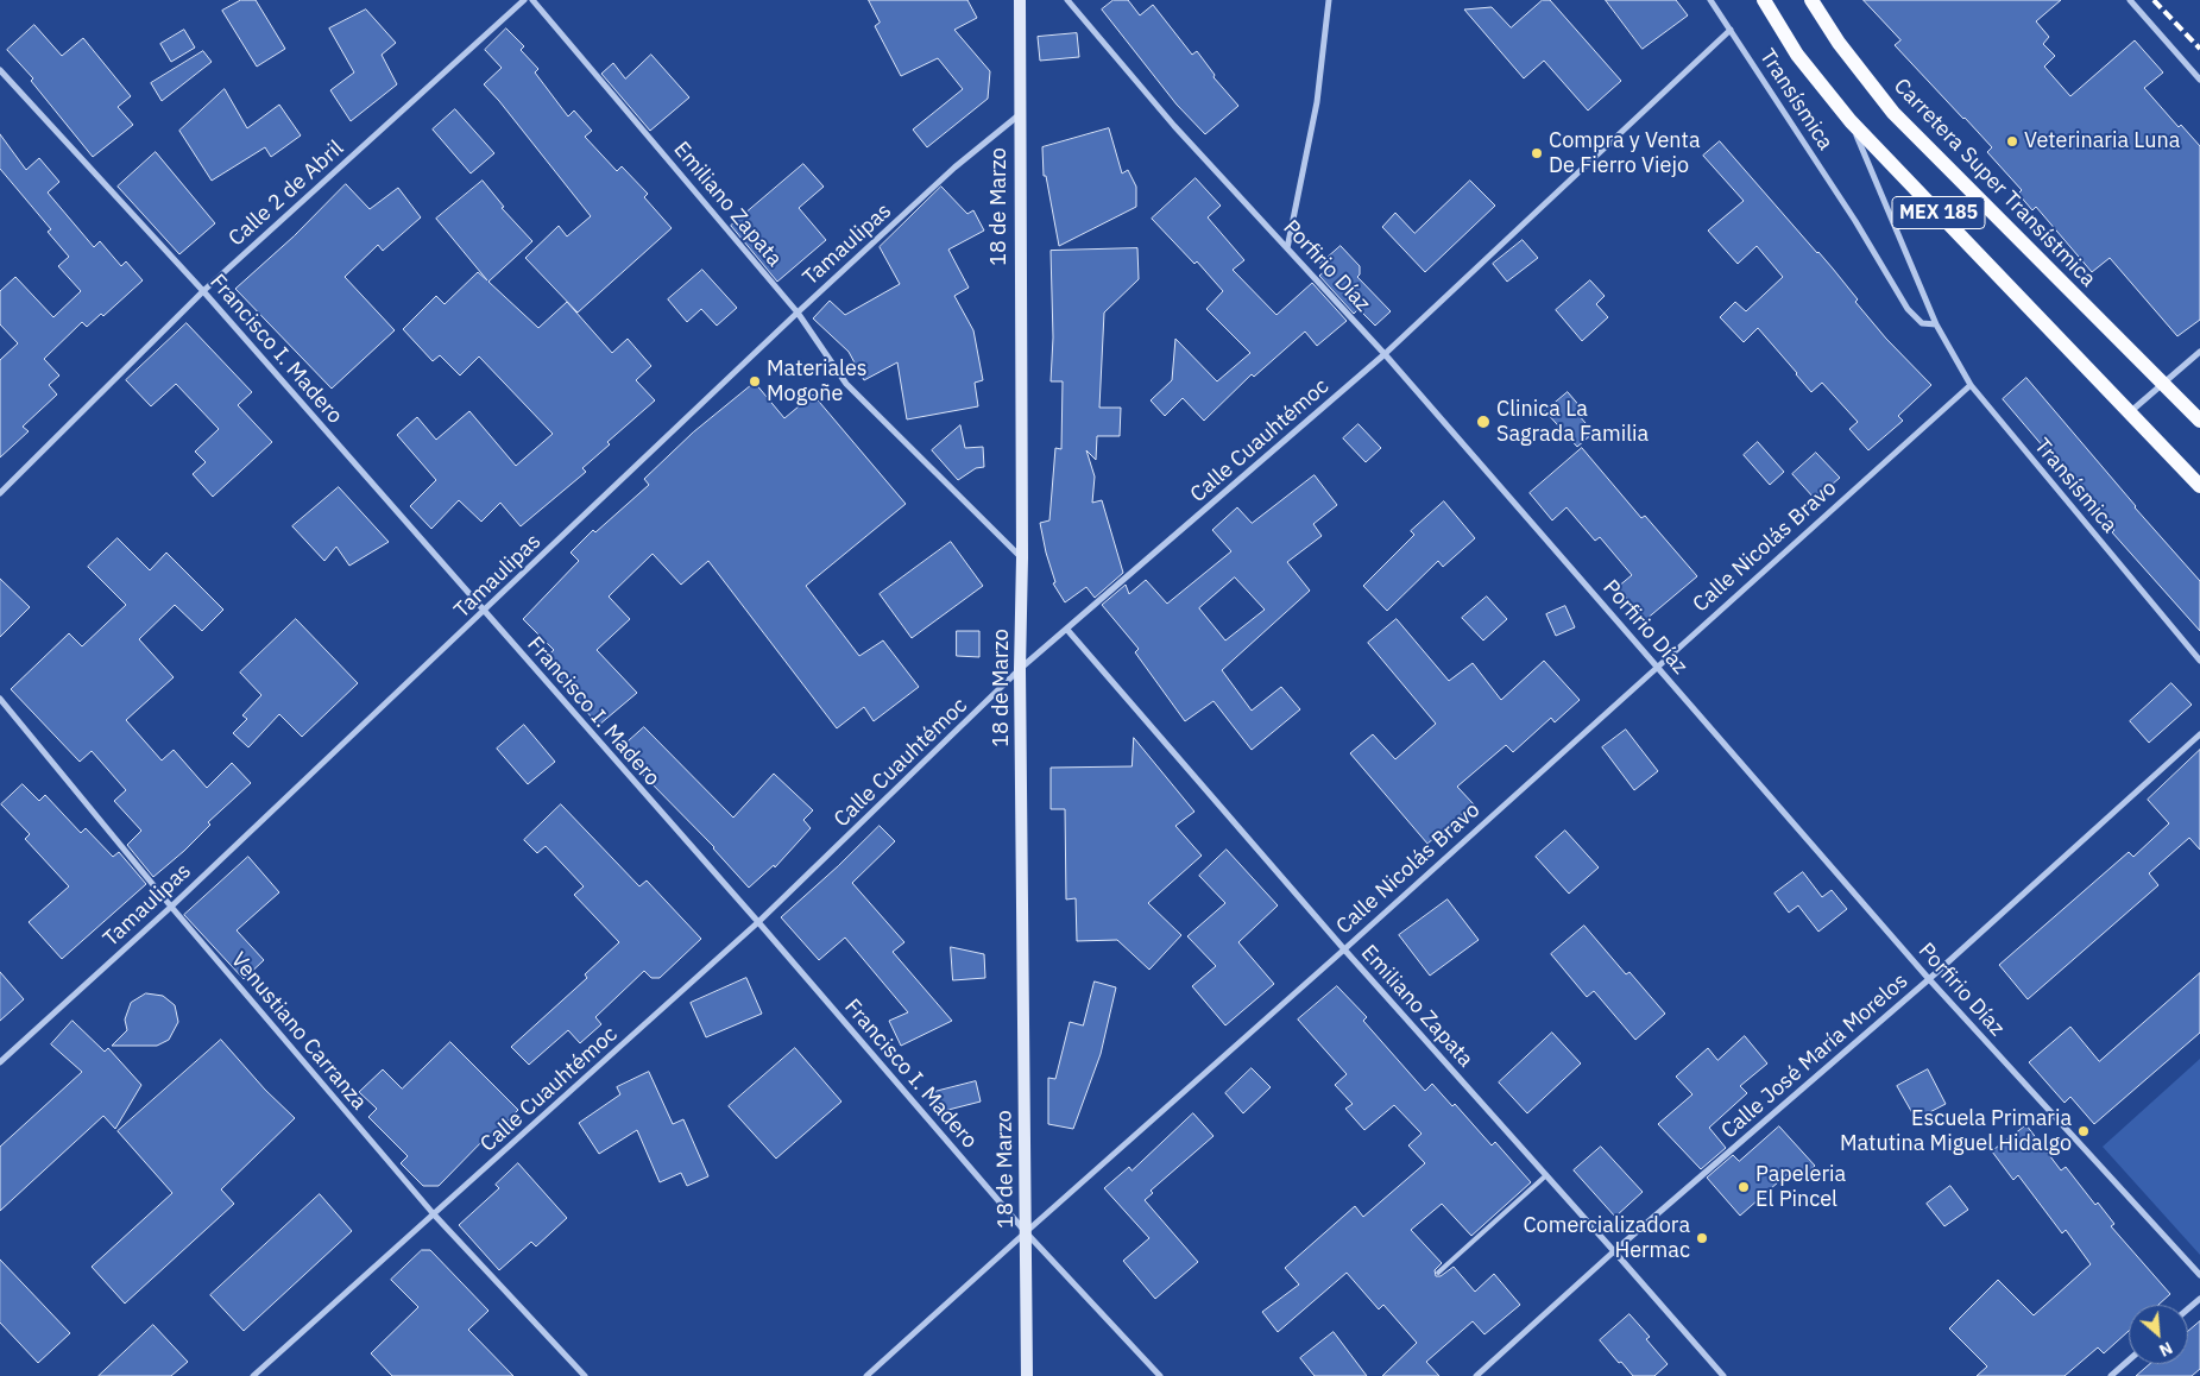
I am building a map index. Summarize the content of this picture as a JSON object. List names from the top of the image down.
{
  "streets": {
    "main road": ["Carretera Super Transístmica", "18 de Marzo", "MEX 185"],
    "street": [
      "Transísmica",
      "Calle 2 de Abril",
      "Emiliano Zapata",
      "Tamaulipas",
      "Porfirio Díaz",
      "Francisco I. Madero",
      "Calle Cuauhtémoc",
      "Calle Nicolás Bravo",
      "Venustiano Carranza",
      "Calle José María Morelos"
    ]
  },
  "crossings": [
    ["Transísmica", "MEX 185"],
    ["Transísmica", "Calle Cuauhtémoc"],
    ["Transísmica", "Calle Nicolás Bravo"],
    ["Carretera Super Transístmica", "MEX 185"],
    ["Calle 2 de Abril", "Francisco I. Madero"],
    ["Emiliano Zapata", "18 de Marzo"],
    ["Emiliano Zapata", "Tamaulipas"],
    ["Emiliano Zapata", "Calle Cuauhtémoc"],
    ["Emiliano Zapata", "Calle Nicolás Bravo"],
    ["Emiliano Zapata", "Calle José María Morelos"],
    ["18 de Marzo", "Tamaulipas"],
    ["18 de Marzo", "Francisco I. Madero"],
    ["18 de Marzo", "Calle Cuauhtémoc"],
    ["18 de Marzo", "Calle Nicolás Bravo"],
    ["Tamaulipas", "Francisco I. Madero"],
    ["Tamaulipas", "Venustiano Carranza"],
    ["Porfirio Díaz", "Calle Cuauhtémoc"],
    ["Porfirio Díaz", "Calle Nicolás Bravo"],
    ["Porfirio Díaz", "Calle José María Morelos"],
    ["Francisco I. Madero", "Calle Cuauhtémoc"],
    ["Francisco I. Madero", "Calle Nicolás Bravo"],
    ["Calle Cuauhtémoc", "Venustiano Carranza"]
  ],
  "places": [
    "Veterinaria Luna",
    "Compra y Venta De Fierro Viejo",
    "Materiales Mogoñe",
    "Clinica La Sagrada Familia",
    "Escuela Primaria Matutina Miguel Hidalgo",
    "Papeleria El Pincel",
    "Comercializadora Hermac"
  ],
  "north": "bottom right"
}
